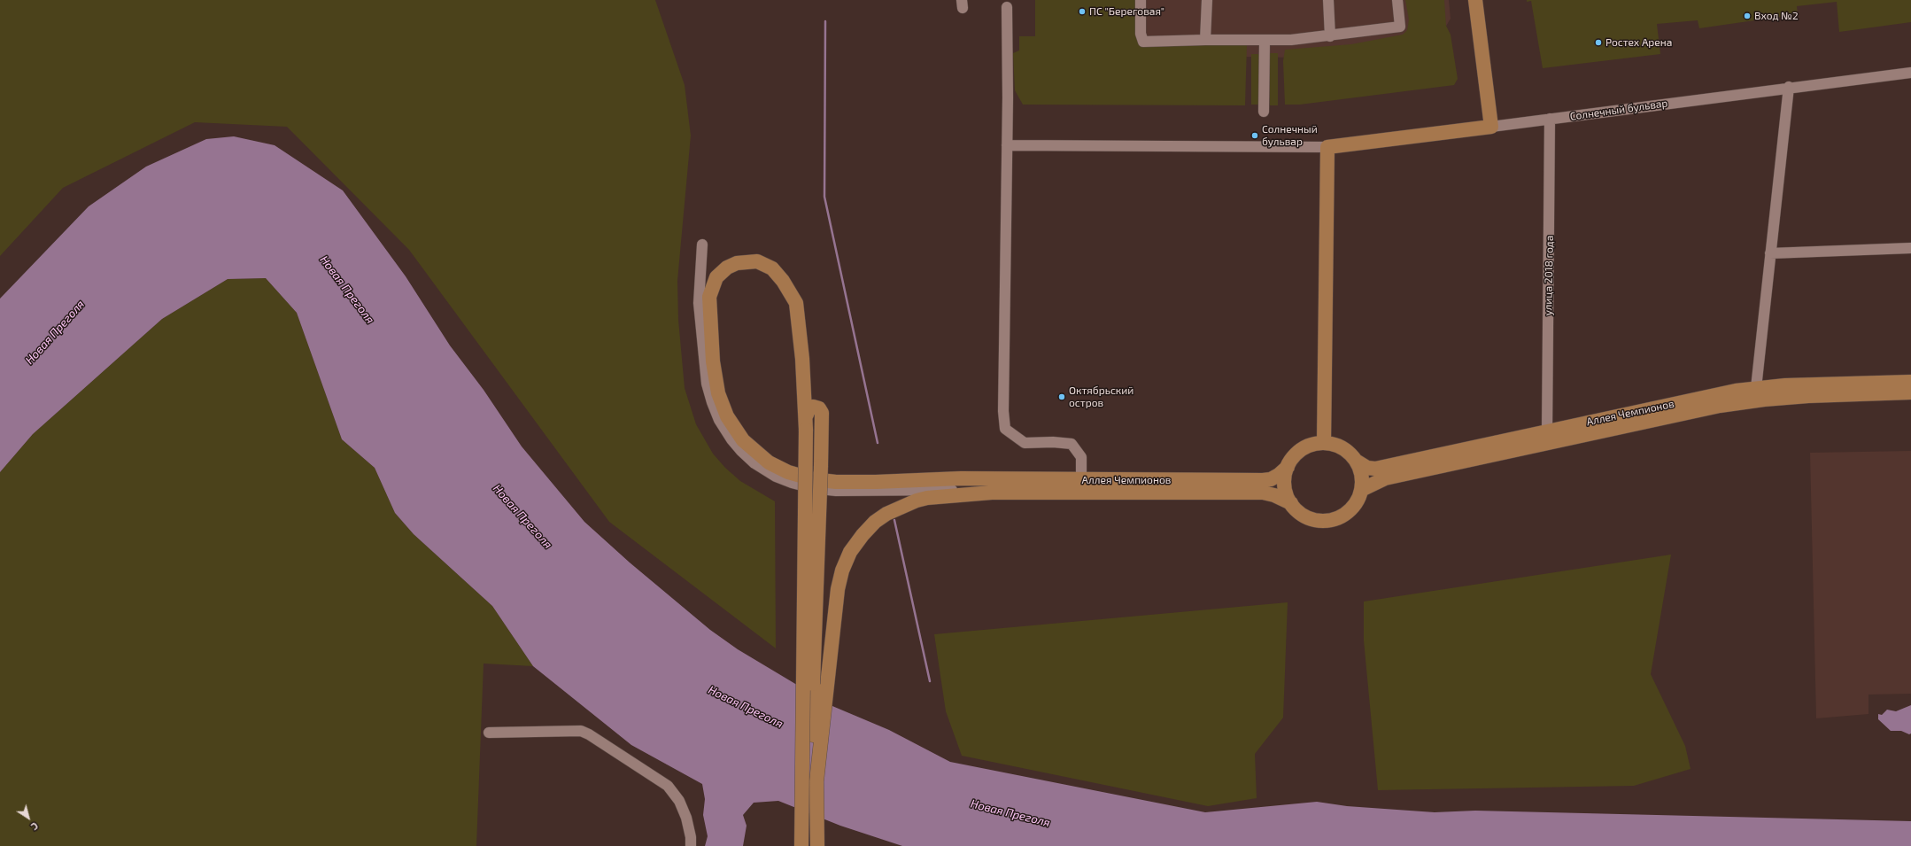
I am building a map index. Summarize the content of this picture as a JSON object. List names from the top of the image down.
{
  "streets": {
    "main road": ["Солнечный бульвар", "Аллея Чемпионов"],
    "street": ["улица 2018 года"]
  },
  "crossings": [
    ["Солнечный бульвар", "улица 2018 года"],
    ["улица 2018 года", "Аллея Чемпионов"]
  ],
  "water": ["Новая Преголя"],
  "places": [
    "ПС \"Береговая\"",
    "Вход №2",
    "Ростех Арена",
    "Солнечный бульвар",
    "Октябрьский остров"
  ],
  "north": "bottom right"
}
